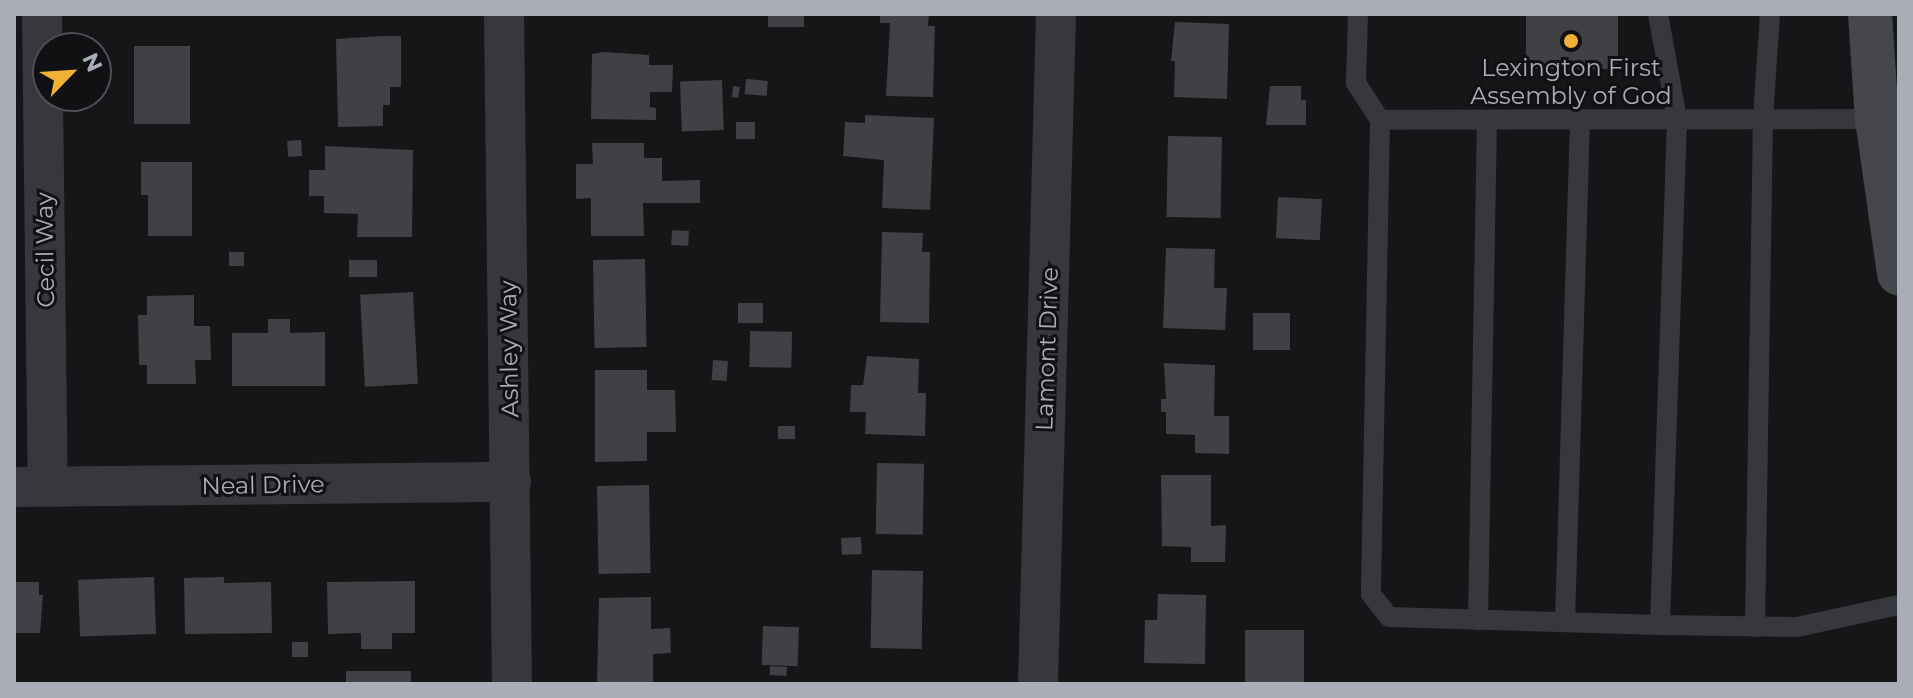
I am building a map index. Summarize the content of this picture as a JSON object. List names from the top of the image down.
{
  "streets": {
    "street": [
      "Cecil Way",
      "Ashley Way",
      "Lamont Drive",
      "Neal Drive"
    ]
  },
  "crossings": [
    ["Cecil Way", "Neal Drive"],
    ["Ashley Way", "Neal Drive"]
  ],
  "places": ["Lexington First Assembly of God"],
  "north": "top right"
}
